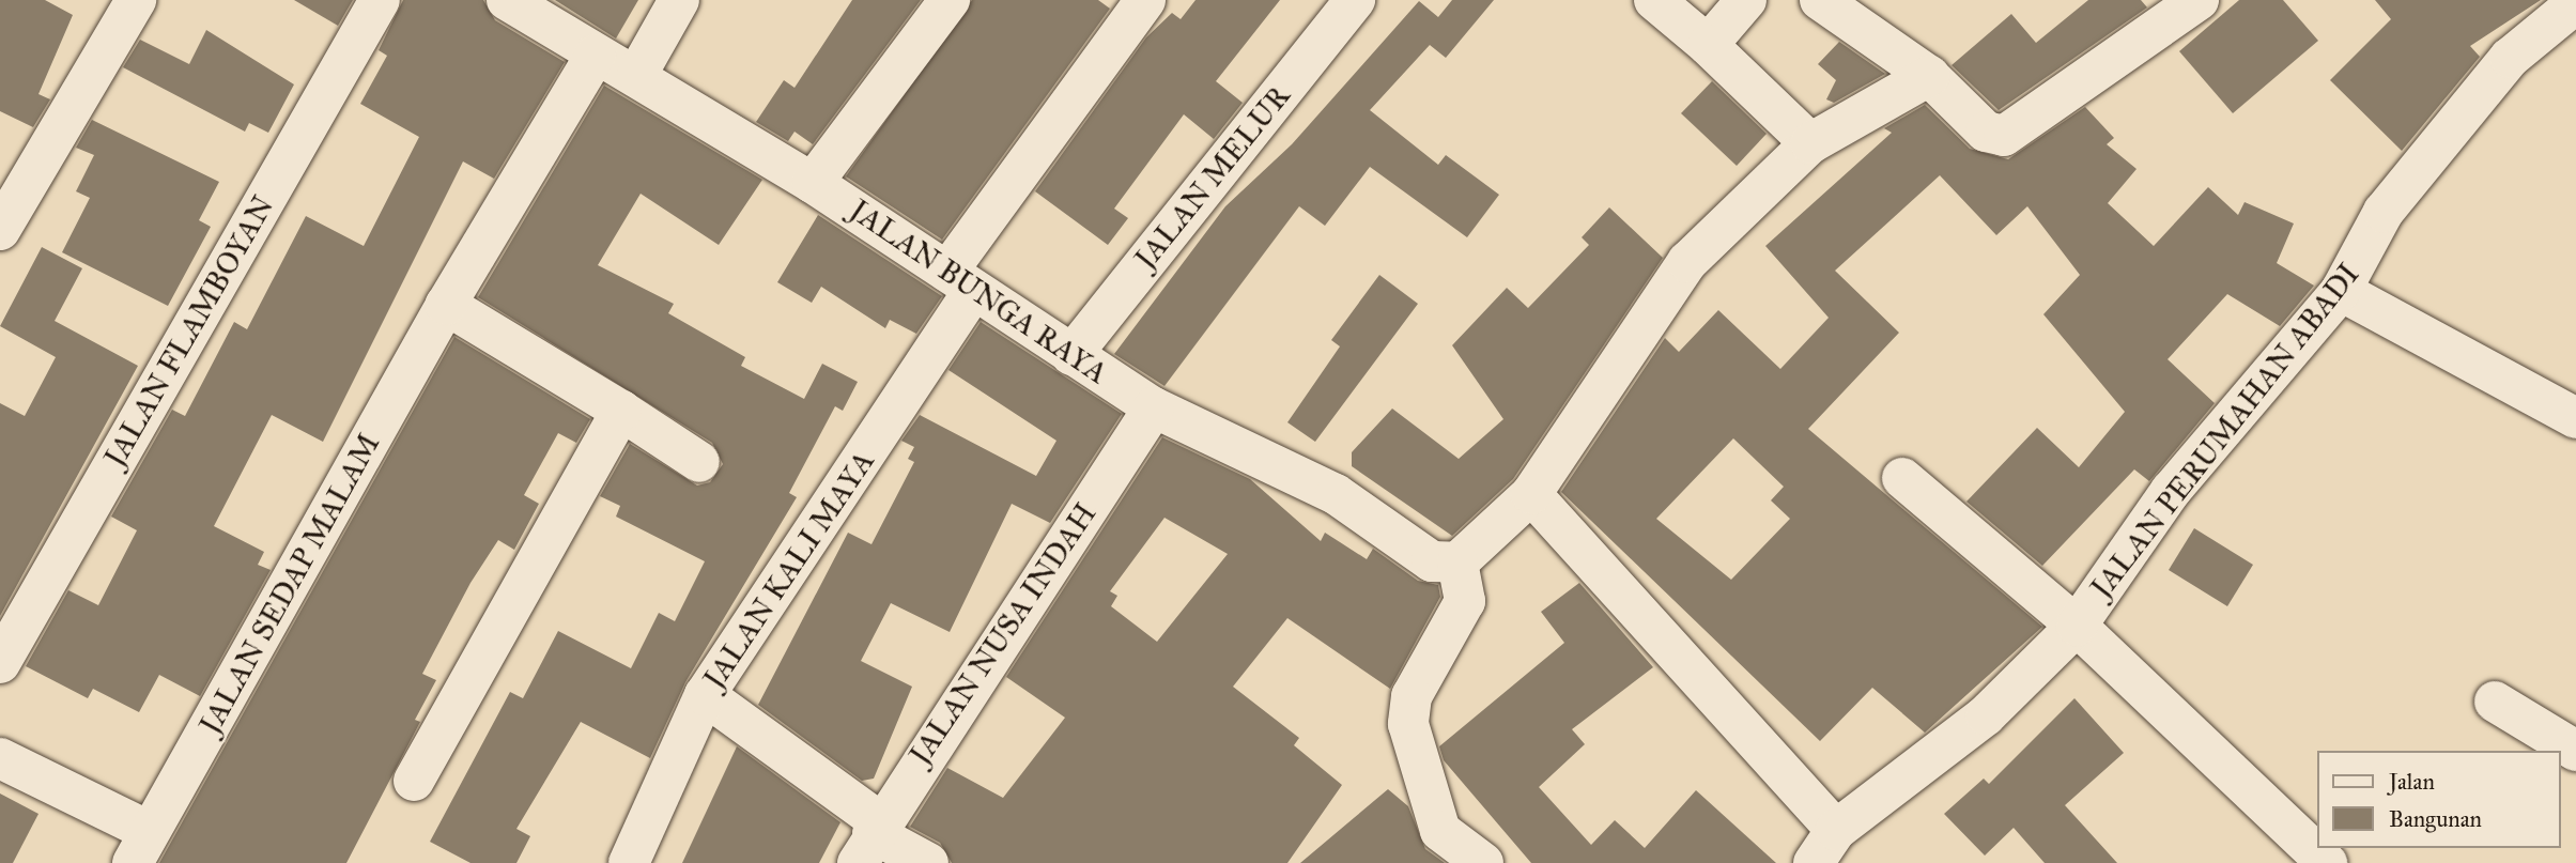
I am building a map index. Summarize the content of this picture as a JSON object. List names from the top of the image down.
{
  "streets": {
    "street": [
      "JALAN MELUR",
      "JALAN BUNGA RAYA",
      "JALAN FLAMBOYAN",
      "JALAN PERUMAHAN ABADI",
      "JALAN KALI MAYA",
      "JALAN SEDAP MALAM",
      "JALAN NUSA INDAH"
    ]
  },
  "crossings": [
    ["JALAN MELUR", "JALAN BUNGA RAYA"],
    ["JALAN BUNGA RAYA", "JALAN KALI MAYA"],
    ["JALAN BUNGA RAYA", "JALAN SEDAP MALAM"],
    ["JALAN BUNGA RAYA", "JALAN NUSA INDAH"]
  ],
  "legend": ["Jalan", "Bangunan"]
}
